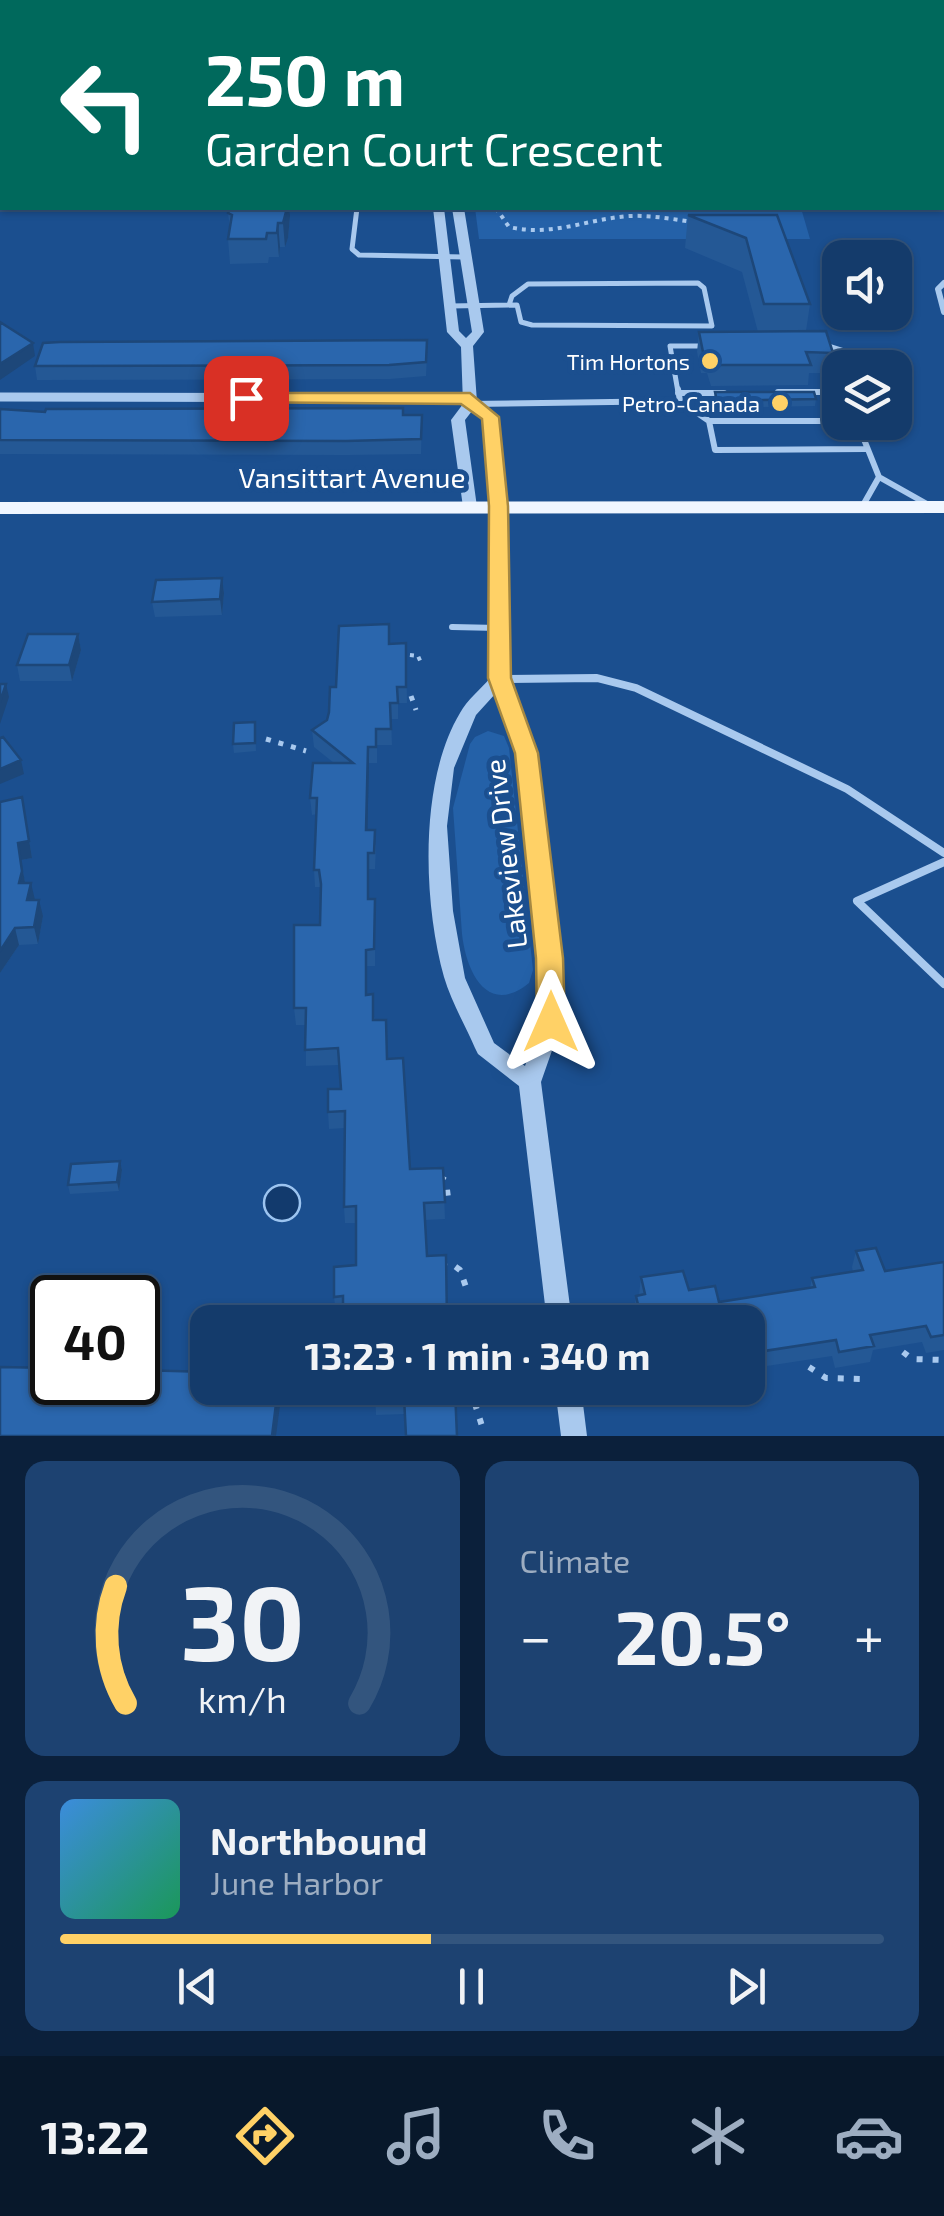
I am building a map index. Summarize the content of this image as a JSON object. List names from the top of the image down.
{
  "streets": {
    "main road": ["Vansittart Avenue"],
    "street": ["Lakeview Drive"]
  },
  "crossings": [
    ["Vansittart Avenue", "Lakeview Drive"]
  ],
  "places": ["Tim Hortons", "Petro-Canada"],
  "page": {
    "turn": ["250 m", "Garden Court Crescent"],
    "limit": "40",
    "trip": "13:23 · 1 min · 340 m",
    "tile": "Climate",
    "heat": ["−", "20.5°", "+"],
    "song": ["Northbound", "June Harbor"],
    "tabs": "13:22",
    "gauge": ["30", "km/h"]
  }
}
